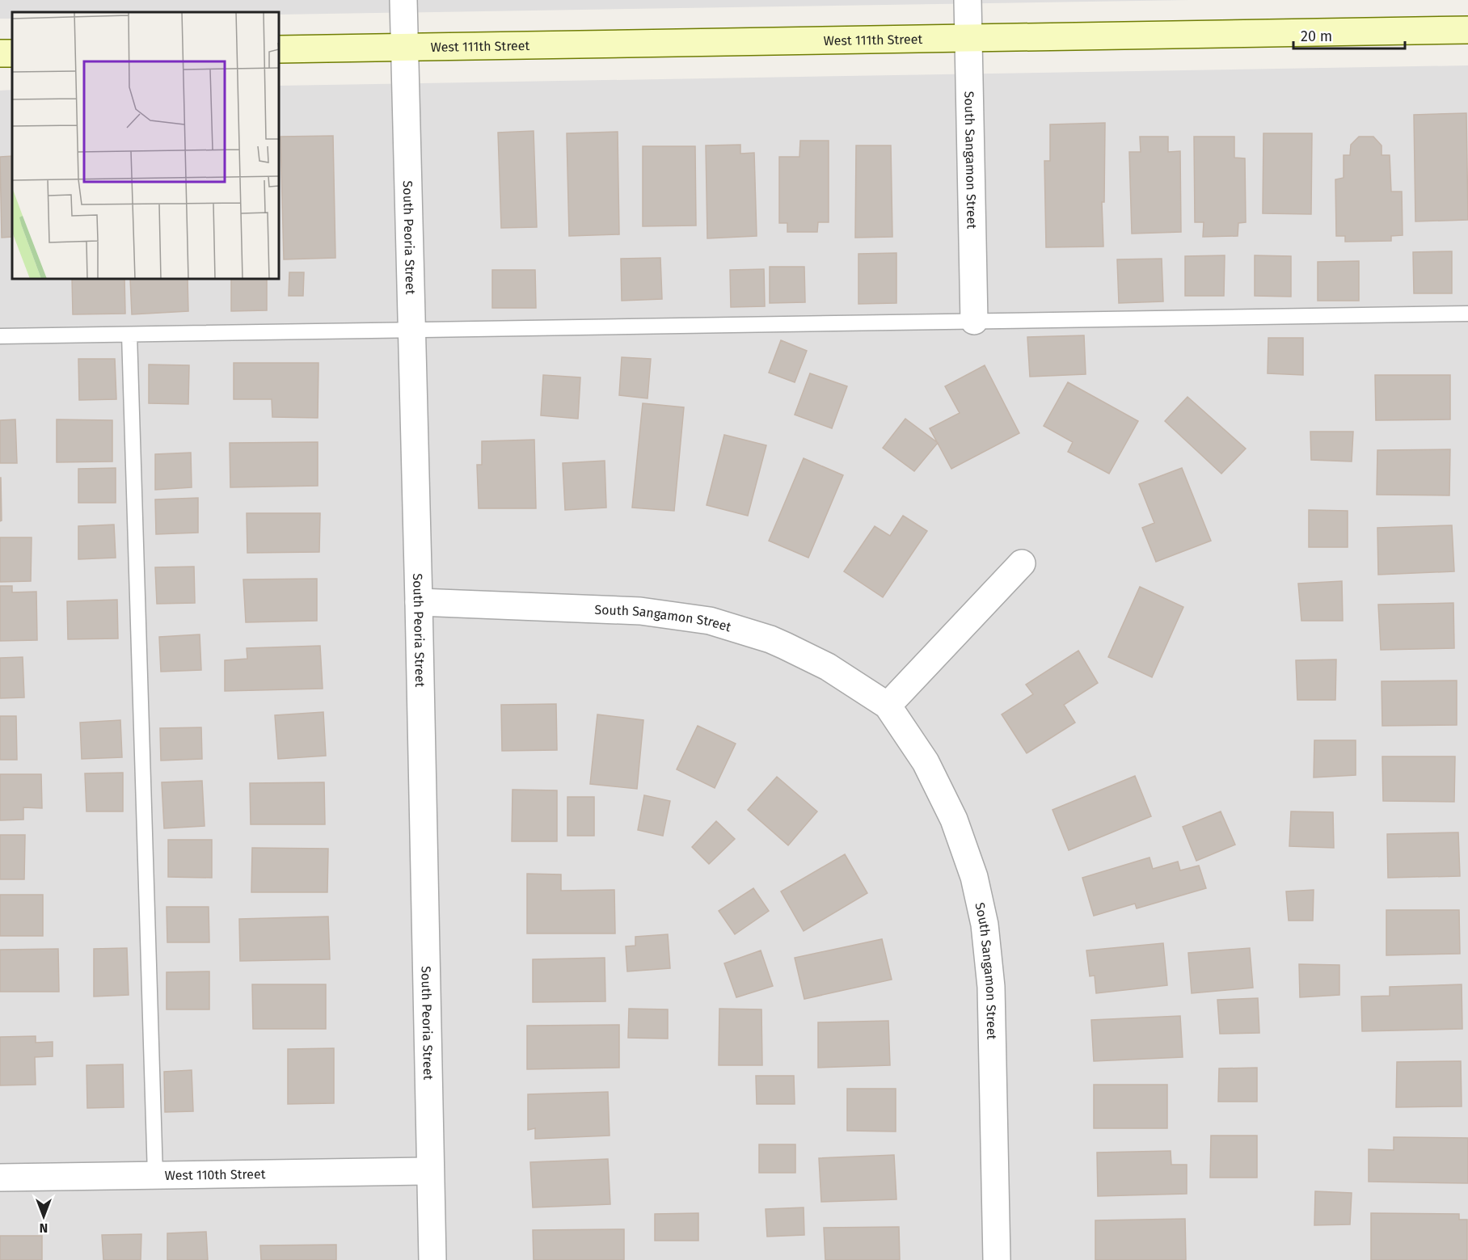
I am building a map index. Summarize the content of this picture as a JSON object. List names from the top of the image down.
{
  "streets": {
    "main road": ["West 111th Street"],
    "street": ["South Sangamon Street", "South Peoria Street", "West 110th Street"]
  },
  "crossings": [
    ["West 111th Street", "South Sangamon Street"],
    ["West 111th Street", "South Peoria Street"],
    ["South Sangamon Street", "South Peoria Street"],
    ["South Peoria Street", "West 110th Street"]
  ],
  "scale_bar": "20 m",
  "north": "bottom"
}
